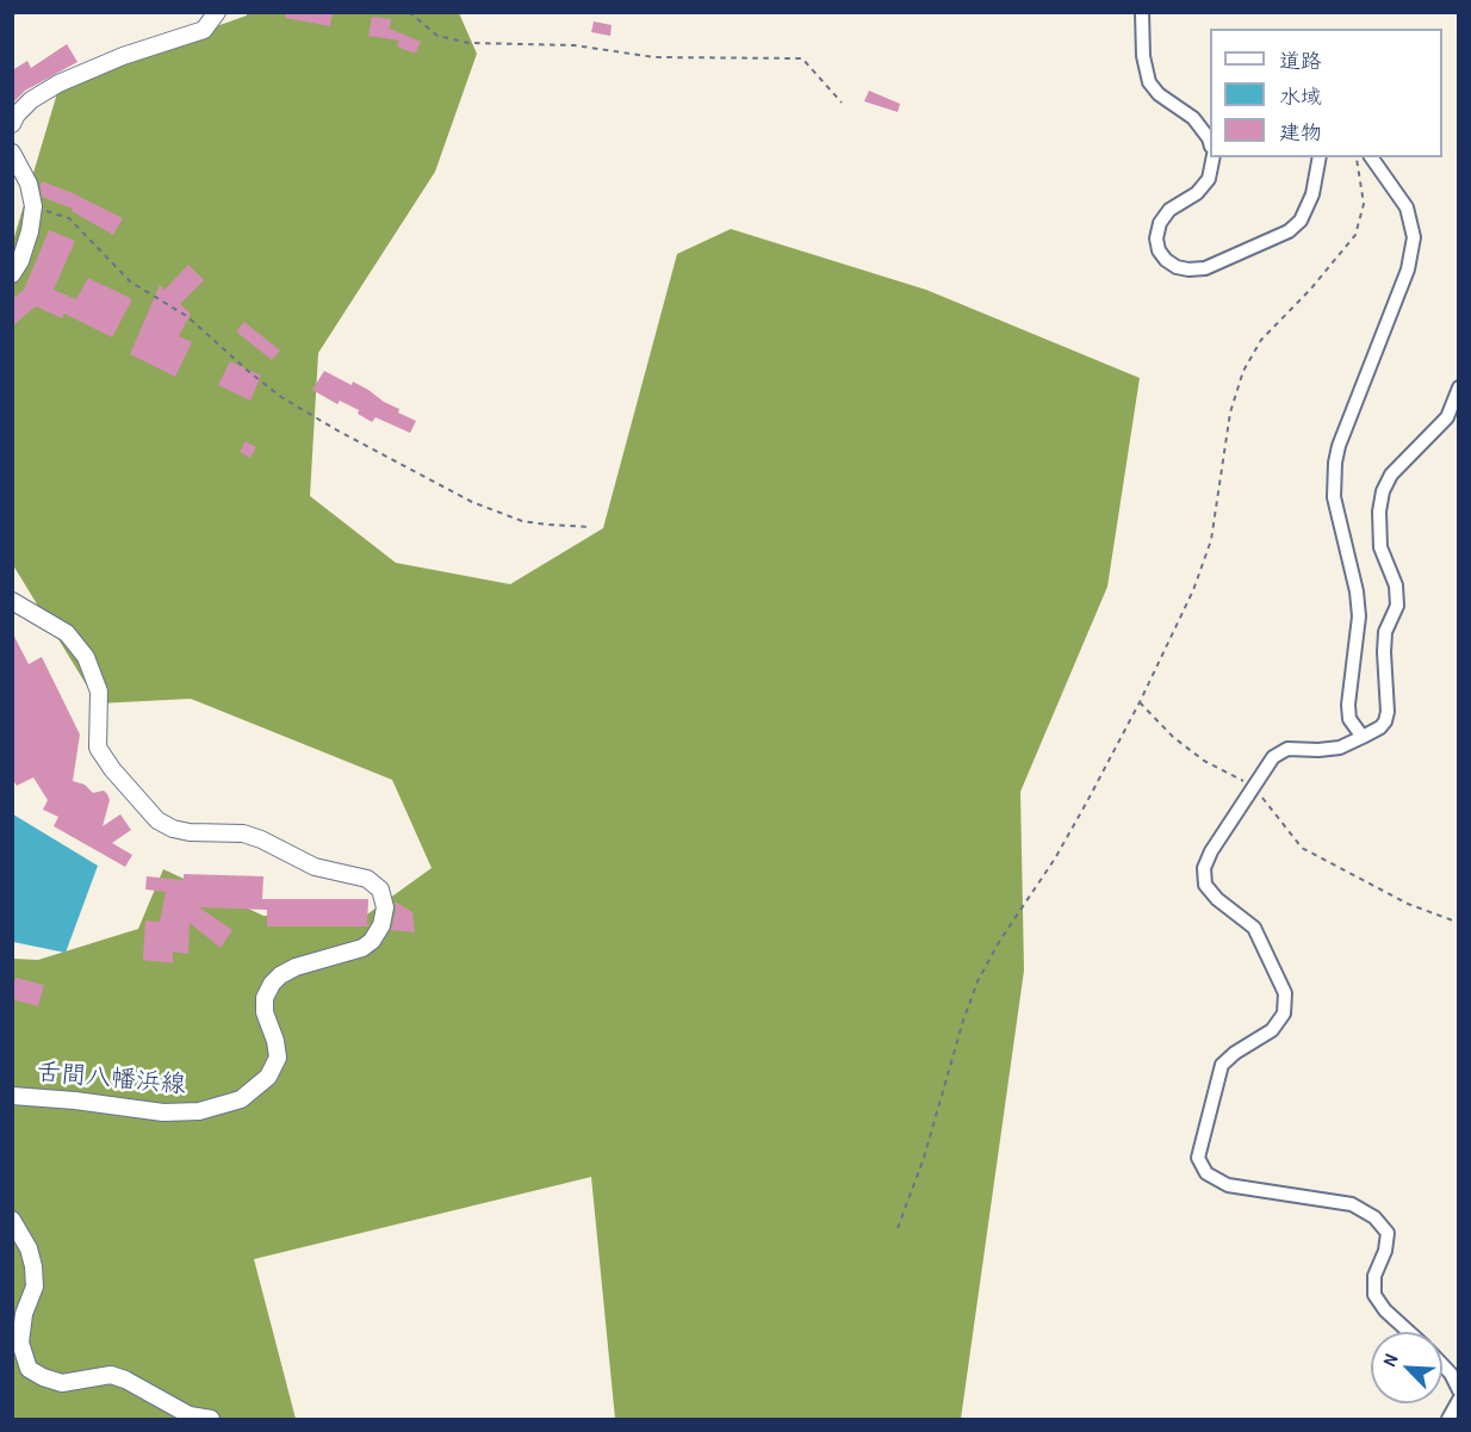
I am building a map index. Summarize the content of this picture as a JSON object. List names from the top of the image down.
{
  "streets": {
    "main road": ["舌間八幡浜線"]
  },
  "legend": ["道路", "水域", "建物"],
  "north": "top left"
}
